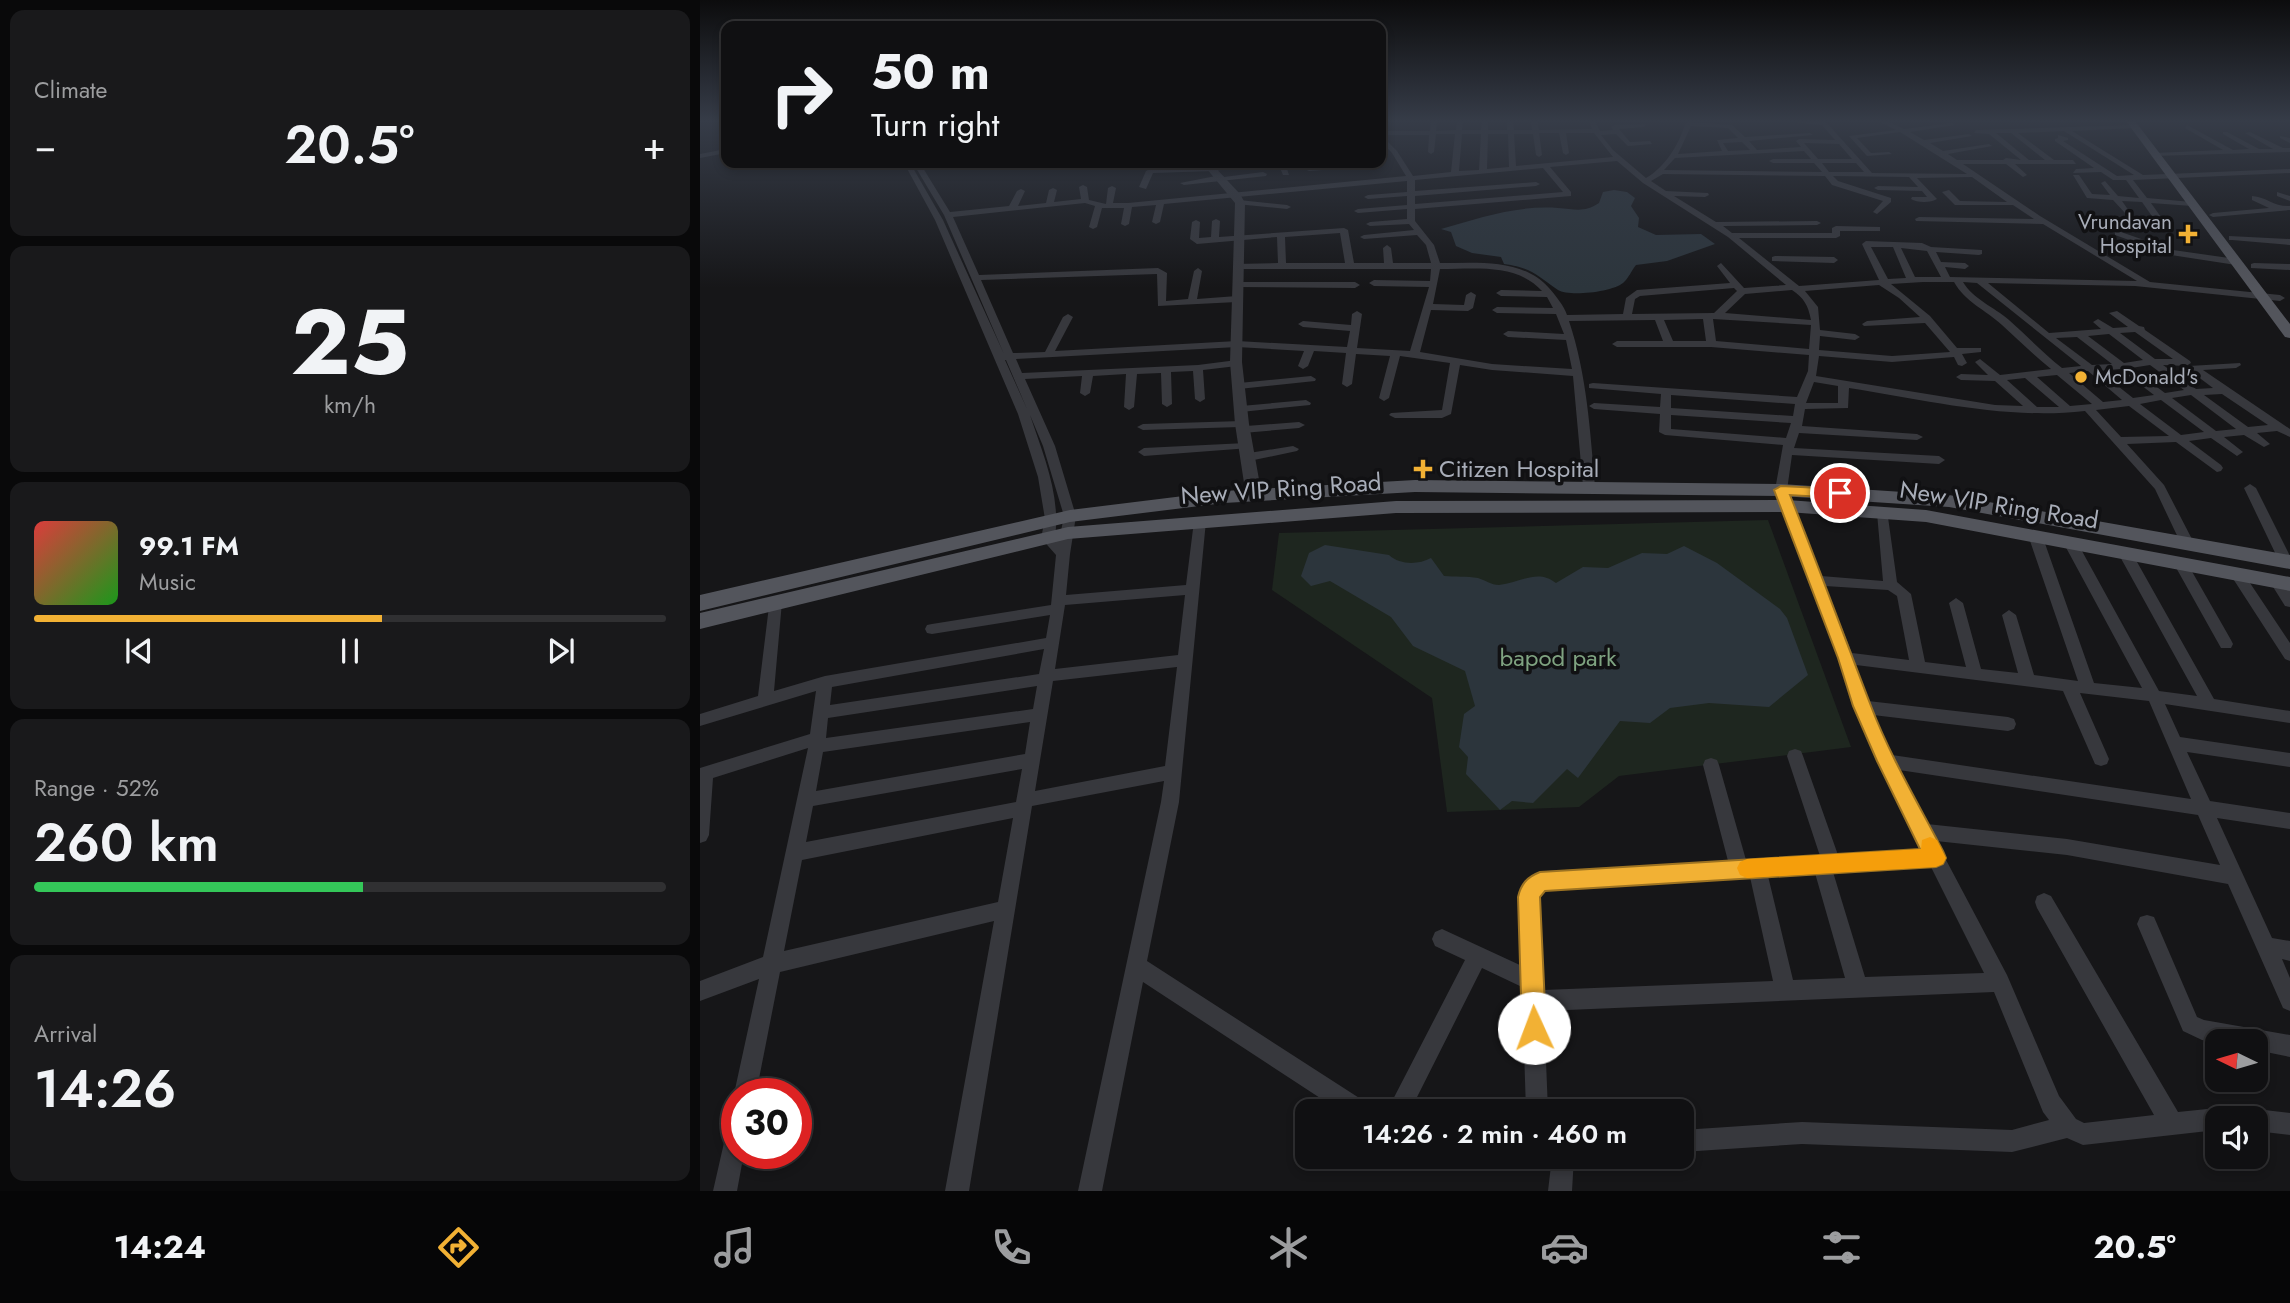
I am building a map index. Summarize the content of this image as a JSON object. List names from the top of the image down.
{
  "streets": {
    "main road": ["New VIP Ring Road"]
  },
  "parks": ["bapod park"],
  "places": {
    "health": ["Vrundavan Hospital", "Citizen Hospital"],
    "other": ["McDonald's"]
  },
  "north": "left",
  "page": {
    "tile": [
      "Climate",
      ["25", "km/h"],
      ["Range · 52%", "260 km"],
      ["Arrival", "14:26"]
    ],
    "turn": ["50 m", "Turn right"],
    "heat": ["−", "20.5°", "+"],
    "song": ["99.1 FM", "Music"],
    "limit": "30",
    "trip": "14:26 · 2 min · 460 m",
    "tabs": ["14:24", "20.5°"]
  }
}
